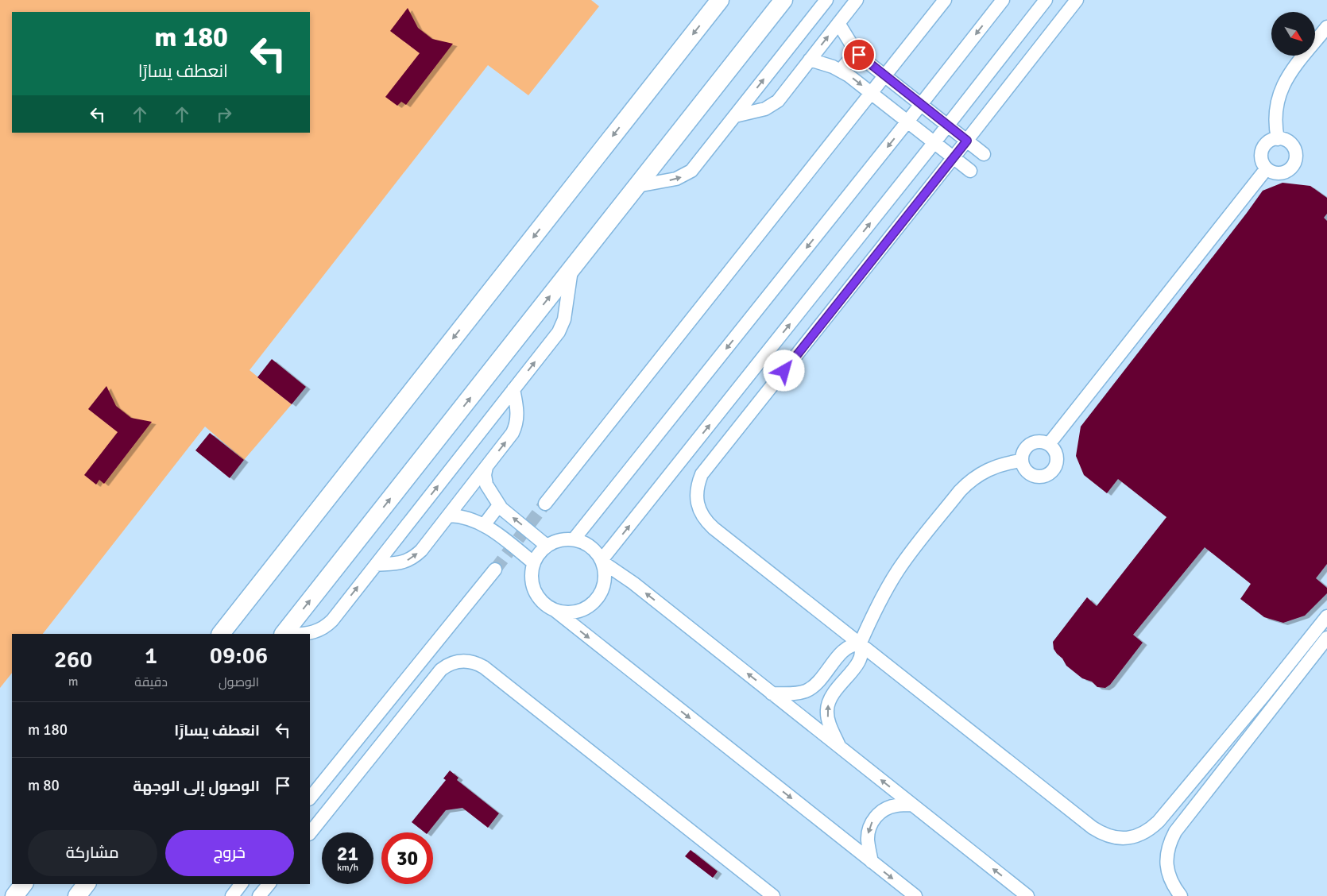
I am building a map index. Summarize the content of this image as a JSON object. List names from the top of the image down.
{
  "north": "bottom right",
  "page": {
    "turn": ["180 m", "انعطف يسارًا"],
    "eta": [
      "09:06",
      "الوصول",
      "1",
      "دقيقة",
      "260",
      "m"
    ],
    "list": [
      {
        "name": "انعطف يسارًا",
        "value": "180 m"
      },
      {
        "name": "الوصول إلى الوجهة",
        "value": "80 m"
      }
    ],
    "buttons": ["خروج", "مشاركة"],
    "speed": "21 km/h",
    "limit": "30"
  }
}
